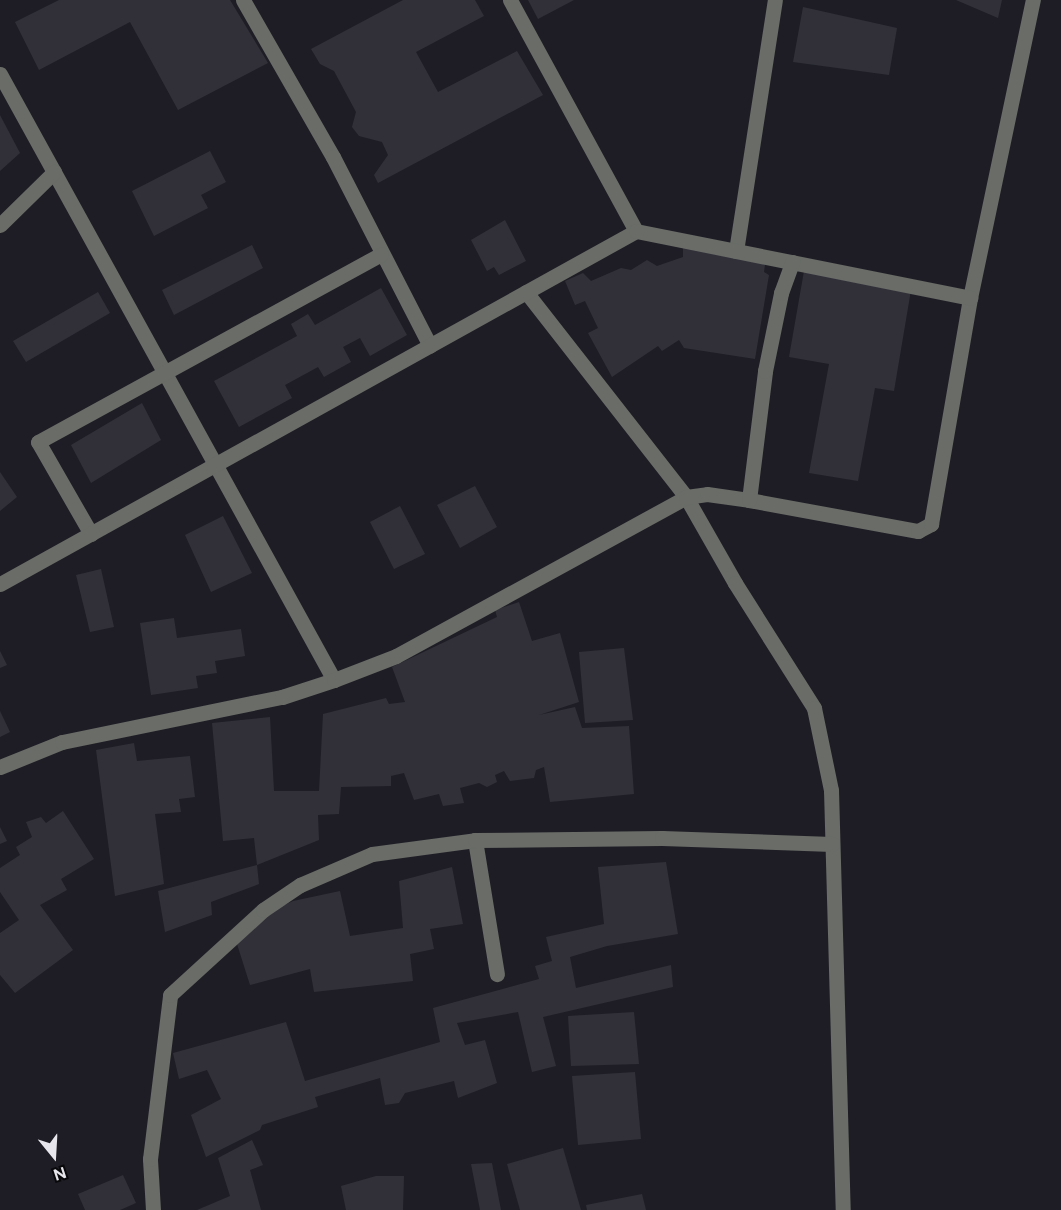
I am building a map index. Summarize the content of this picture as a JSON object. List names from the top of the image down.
{
  "north": "bottom"
}
